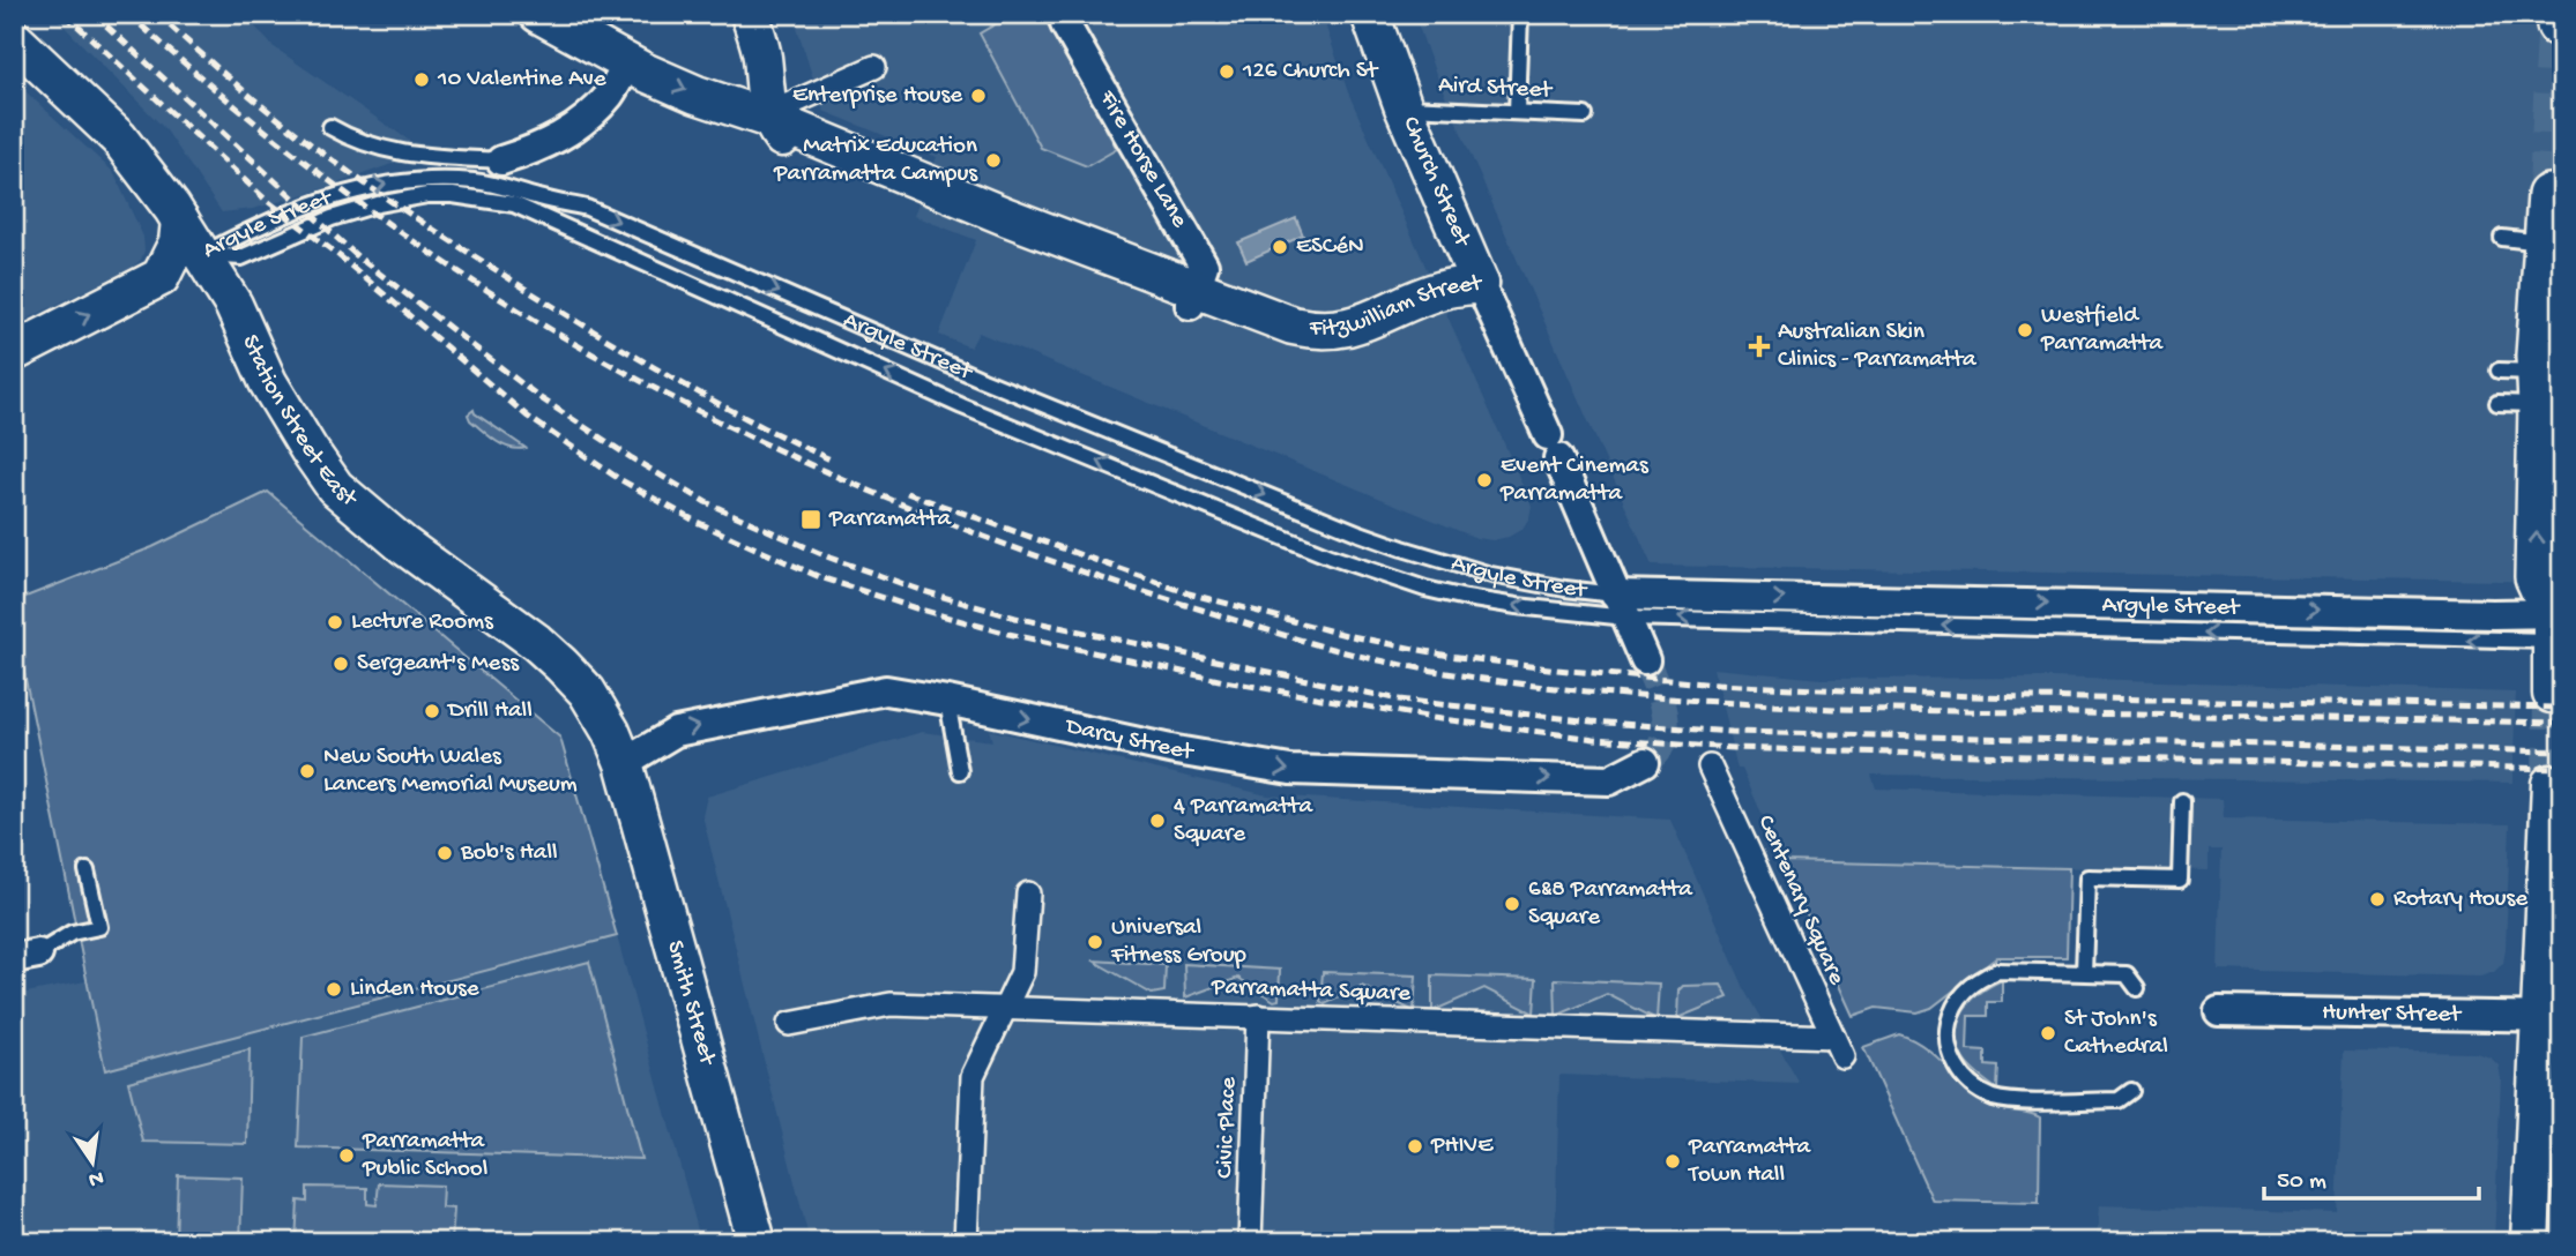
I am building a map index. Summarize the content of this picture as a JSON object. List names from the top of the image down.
{
  "streets": {
    "street": [
      "Fire Horse Lane",
      "Church Street",
      "Argyle Street",
      "Fitzwilliam Street",
      "Station Street East",
      "Darcy Street",
      "Centenary Square",
      "Parramatta Square",
      "Smith Street",
      "Hunter Street",
      "Civic Place"
    ],
    "lane": ["Aird Street"]
  },
  "crossings": [
    ["Aird Street", "Church Street"],
    ["Fire Horse Lane", "Fitzwilliam Street"],
    ["Church Street", "Argyle Street"],
    ["Church Street", "Fitzwilliam Street"],
    ["Argyle Street", "Station Street East"],
    ["Station Street East", "Darcy Street"],
    ["Station Street East", "Smith Street"],
    ["Darcy Street", "Smith Street"],
    ["Centenary Square", "Parramatta Square"],
    ["Parramatta Square", "Civic Place"]
  ],
  "one_way": ["Darcy Street"],
  "places": {
    "other": [
      "126 Church St",
      "10 Valentine Ave",
      "Enterprise House",
      "Matrix Education Parramatta Campus",
      "ESCéN",
      "Westfield Parramatta",
      "Event Cinemas Parramatta",
      "Lecture Rooms",
      "Sergeant's Mess",
      "Drill Hall",
      "New South Wales Lancers Memorial Museum",
      "4 Parramatta Square",
      "Bob's Hall",
      "Rotary House",
      "6&8 Parramatta Square",
      "Universal Fitness Group",
      "Linden House",
      "St John's Cathedral",
      "PHIVE",
      "Parramatta Public School",
      "Parramatta Town Hall"
    ],
    "health": ["Australian Skin Clinics - Parramatta"],
    "transit": ["Parramatta"]
  },
  "scale_bar": "50 m",
  "north": "bottom"
}
